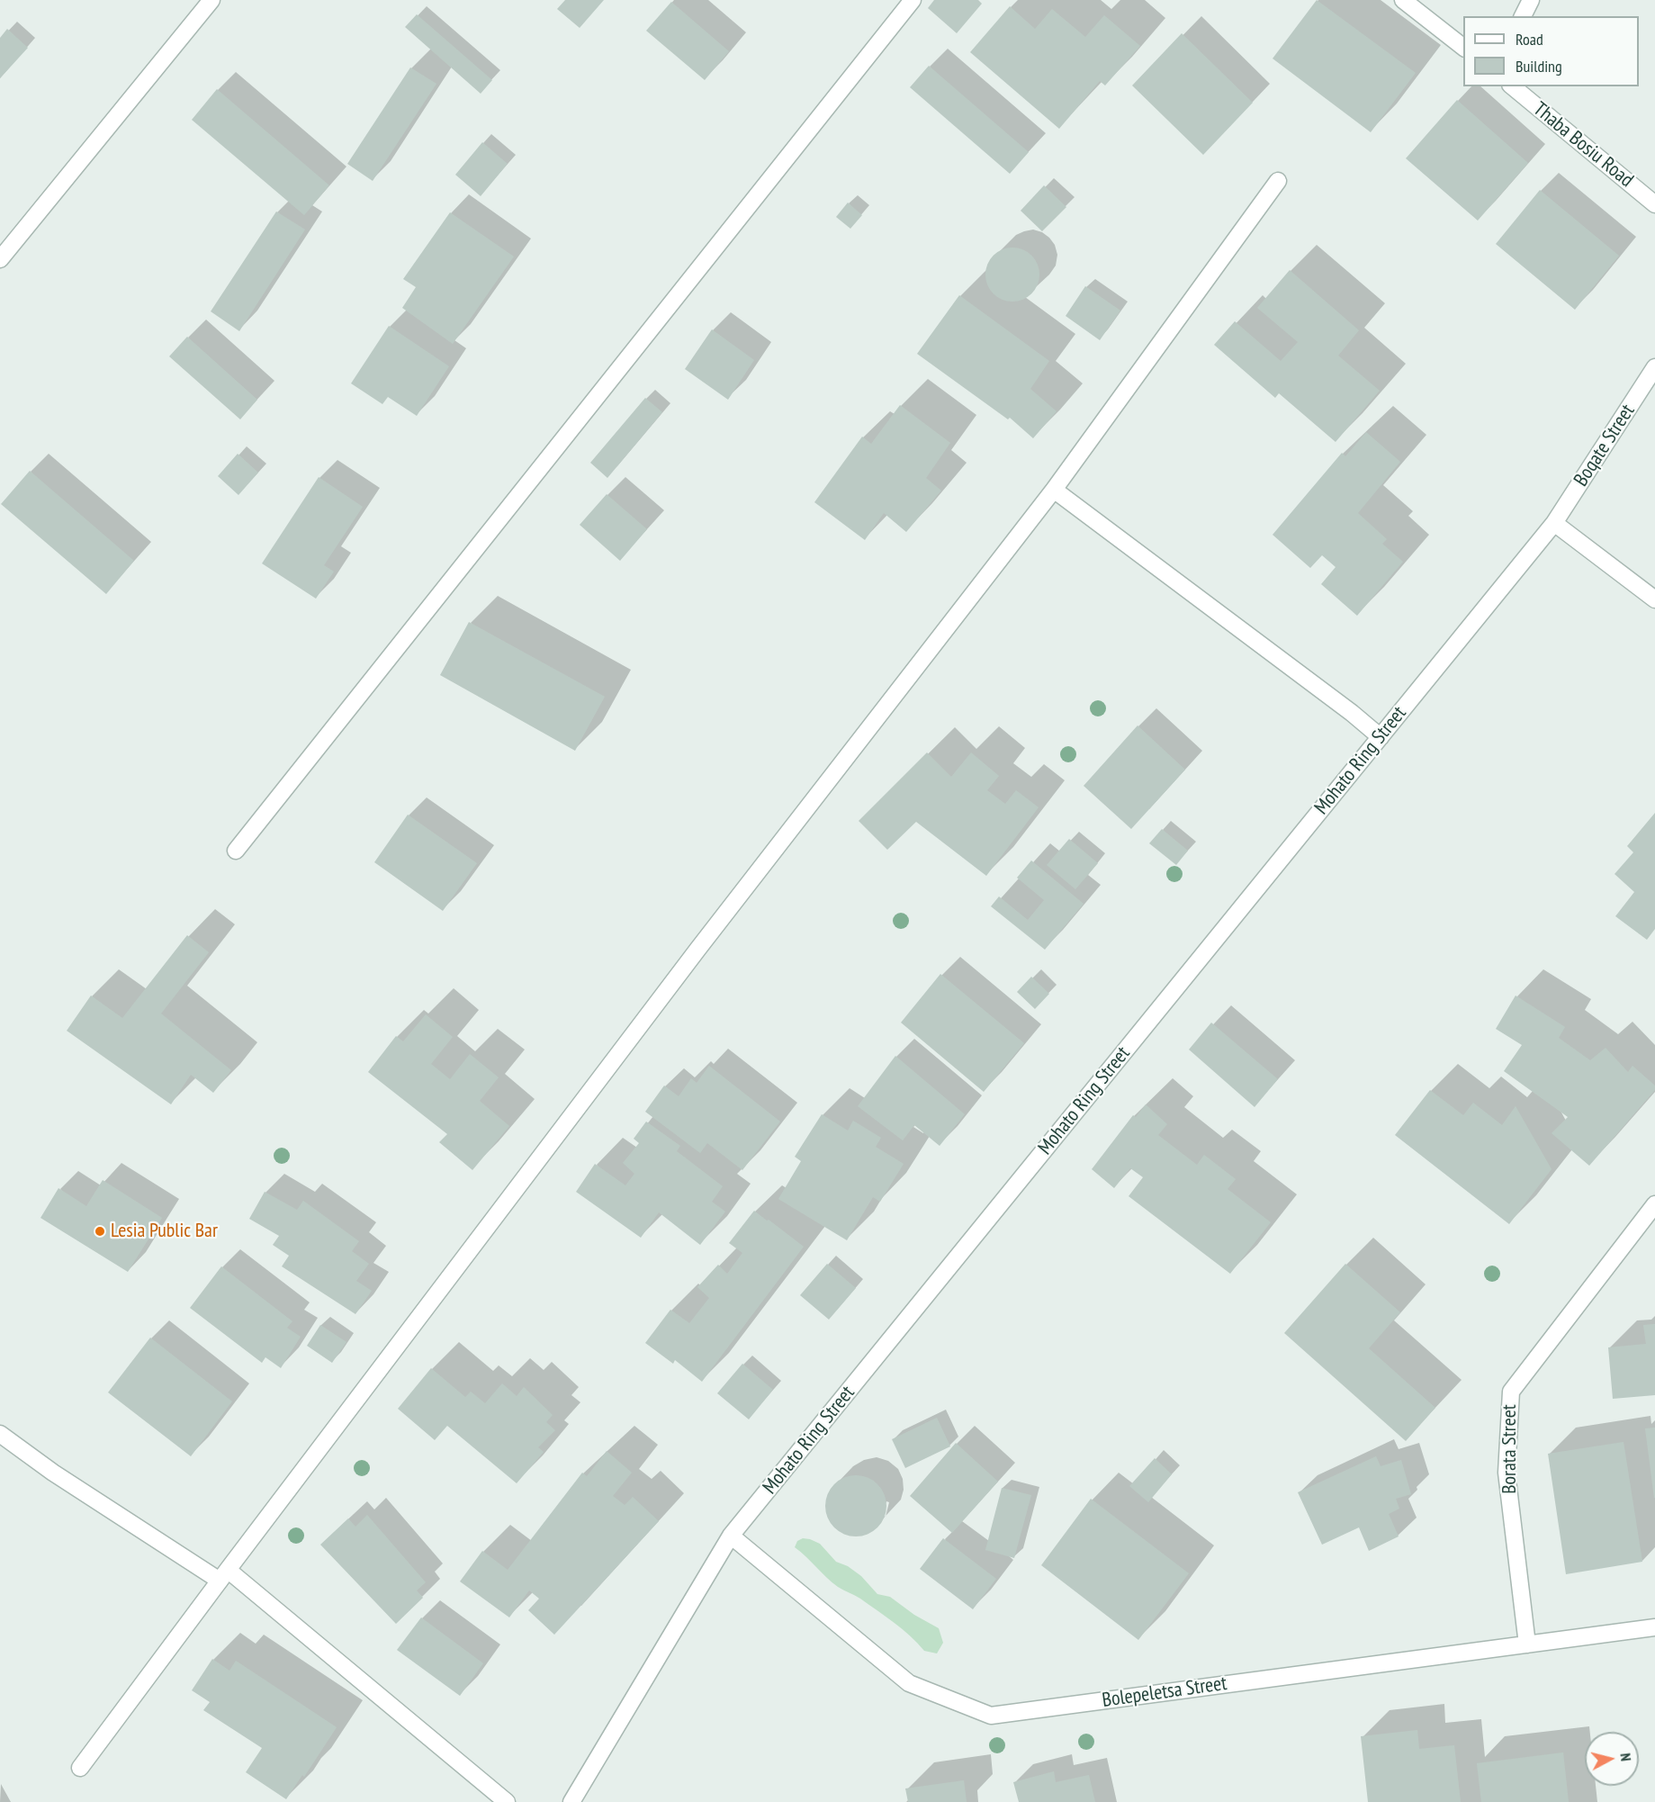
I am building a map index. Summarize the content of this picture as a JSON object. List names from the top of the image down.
{
  "streets": {
    "street": [
      "Thaba Bosiu Road",
      "Boqate Street",
      "Mohato Ring Street",
      "Borata Street",
      "Bolepeletsa Street"
    ]
  },
  "crossings": [
    ["Boqate Street", "Mohato Ring Street"],
    ["Mohato Ring Street", "Bolepeletsa Street"],
    ["Borata Street", "Bolepeletsa Street"]
  ],
  "places": ["Lesia Public Bar"],
  "legend": ["Road", "Building"],
  "north": "right"
}
